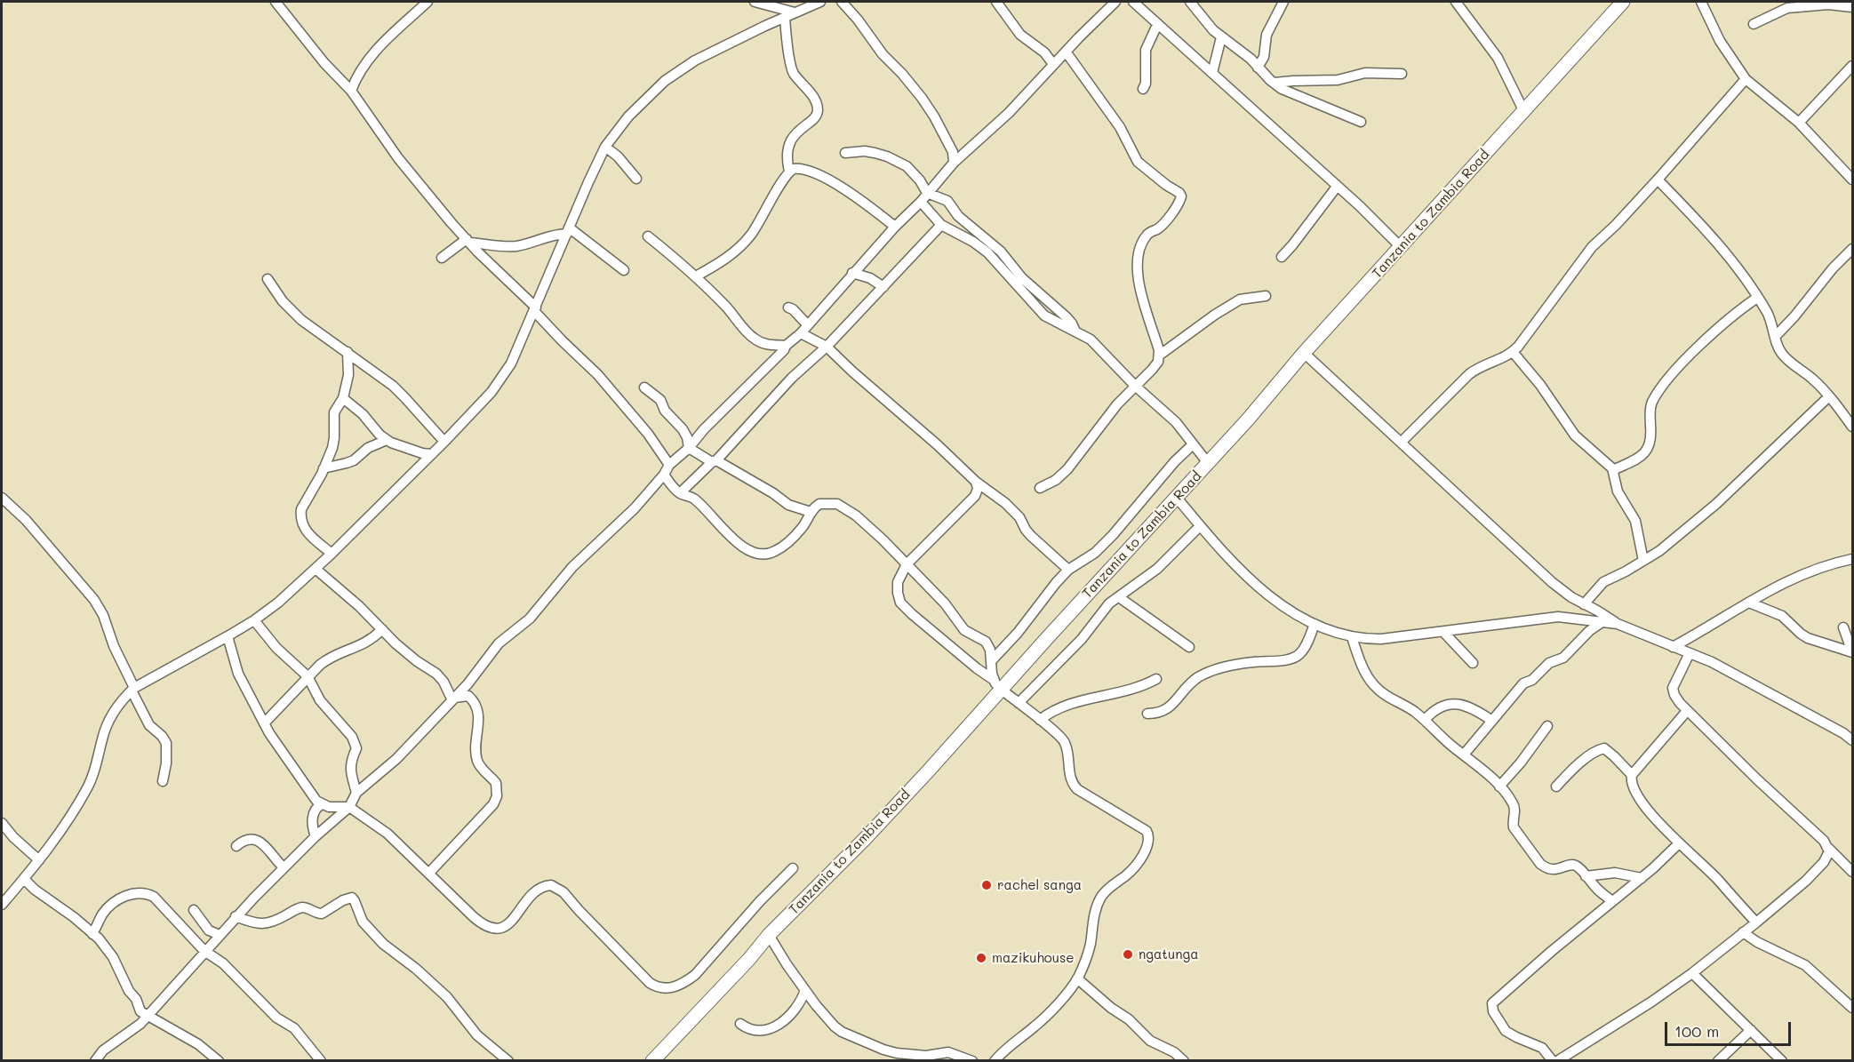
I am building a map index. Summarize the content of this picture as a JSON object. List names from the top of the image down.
{
  "streets": {
    "highway": ["Tanzania to Zambia Road"]
  },
  "places": ["rachel sanga", "ngatunga", "mazikuhouse"],
  "scale_bar": "100 m"
}
